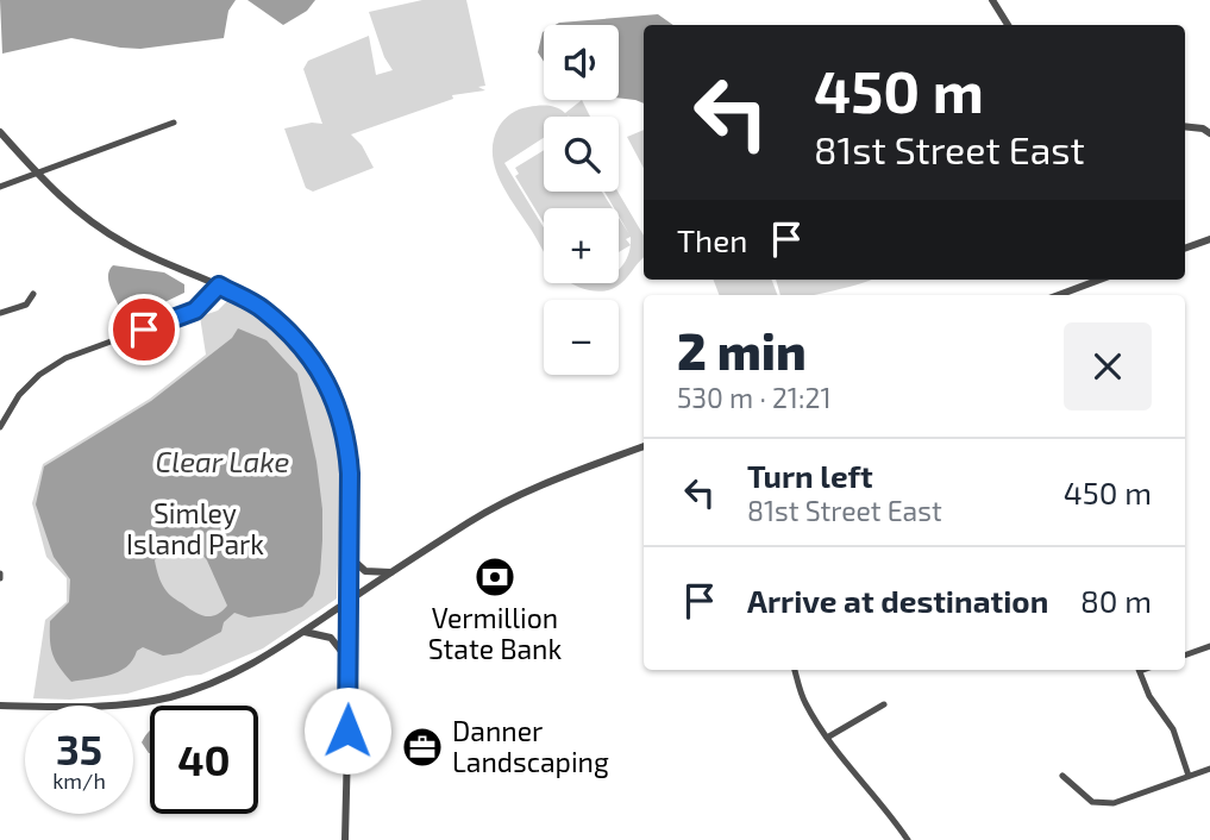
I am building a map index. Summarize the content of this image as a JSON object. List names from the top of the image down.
{
  "water": ["Clear Lake"],
  "parks": ["Simley Island Park"],
  "places": {
    "bank": ["Vermillion State Bank"],
    "office": ["Danner Landscaping"]
  },
  "page": {
    "map_buttons": ["+", "−"],
    "turn": ["450 m", "81st Street East"],
    "then": "Then",
    "heading": ["2 min", "530 m · 21:21"],
    "list": [
      {
        "name": "Turn left",
        "note": "81st Street East",
        "value": "450 m"
      },
      {
        "name": "Arrive at destination",
        "value": "80 m"
      }
    ],
    "speed": "35 km/h",
    "limit": "40"
  }
}
